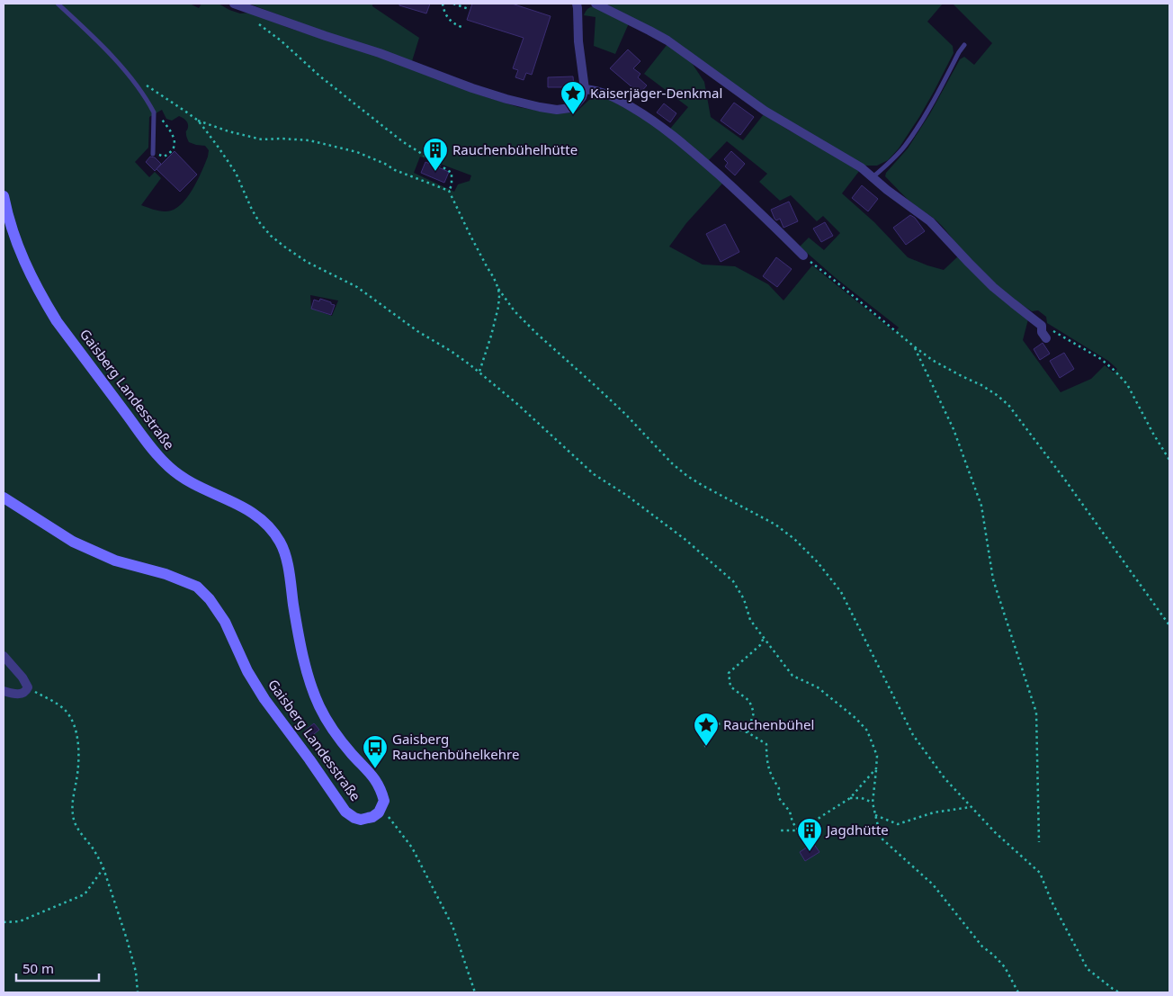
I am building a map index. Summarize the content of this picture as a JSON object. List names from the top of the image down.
{
  "streets": {
    "main road": ["Gaisberg Landesstraße"]
  },
  "places": {
    "place": ["Kaiserjäger-Denkmal", "Rauchenbühel"],
    "building": ["Rauchenbühelhütte", "Jagdhütte"],
    "bus stop": ["Gaisberg Rauchenbühelkehre"]
  },
  "scale_bar": "50 m"
}
